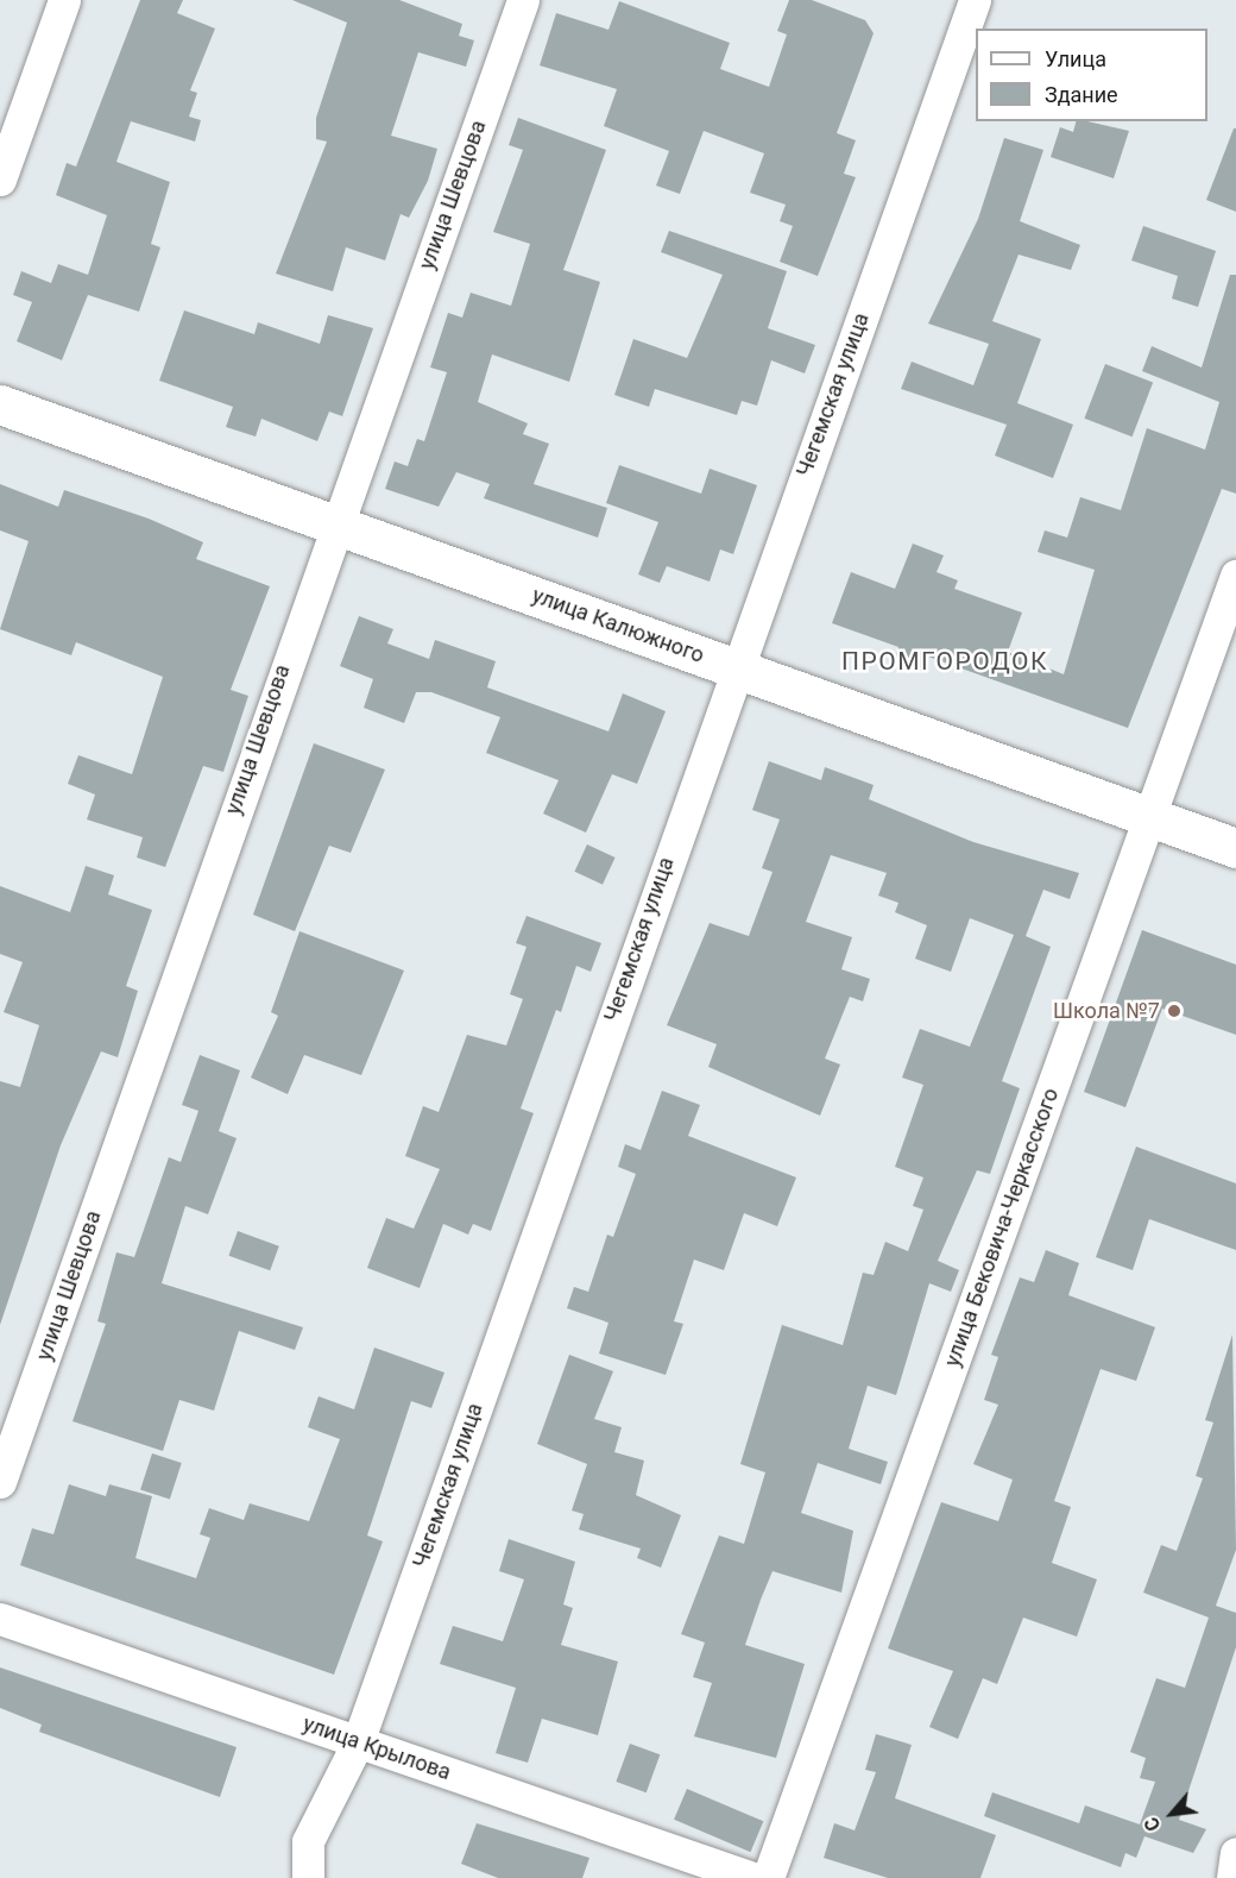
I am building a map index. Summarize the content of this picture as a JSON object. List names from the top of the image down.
{
  "streets": {
    "street": [
      "улица Шевцова",
      "Чегемская улица",
      "улица Калюжного",
      "улица Бековича-Черкасского",
      "улица Крылова"
    ]
  },
  "crossings": [
    ["улица Шевцова", "улица Калюжного"],
    ["Чегемская улица", "улица Калюжного"],
    ["Чегемская улица", "улица Крылова"],
    ["улица Калюжного", "улица Бековича-Черкасского"]
  ],
  "districts": ["ПРОМГОРОДОК"],
  "places": ["Школа №7"],
  "legend": ["Улица", "Здание"],
  "north": "bottom left"
}
